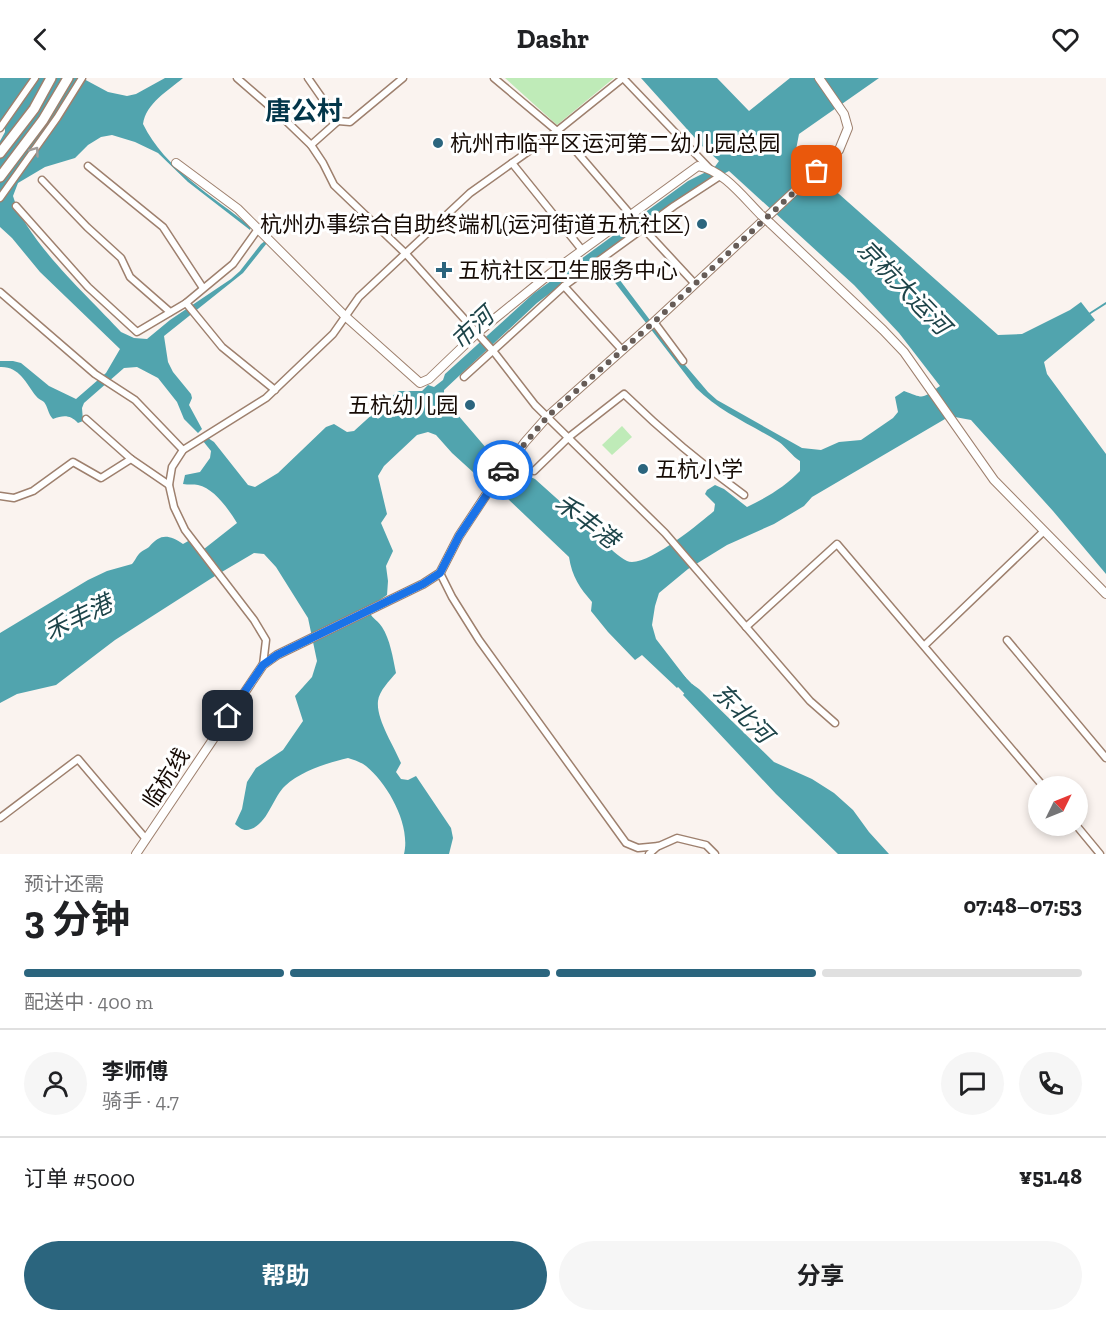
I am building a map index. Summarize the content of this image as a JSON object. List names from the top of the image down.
{
  "streets": {
    "street": ["临杭线"]
  },
  "districts": ["唐公村"],
  "water": [
    "京杭大运河",
    "市河",
    "禾丰港",
    "东北河"
  ],
  "places": {
    "other": [
      "杭州市临平区运河第二幼儿园总园",
      "杭州办事综合自助终端机(运河街道五杭社区)",
      "五杭幼儿园",
      "五杭小学"
    ],
    "health": ["五杭社区卫生服务中心"]
  },
  "north": "top right",
  "page": {
    "header": "Dashr",
    "heading": ["3 分钟", "预计还需", "07:48–07:53"],
    "panel": [
      "李师傅",
      "骑手 · 4.7",
      "订单 #5000",
      "¥51.48"
    ],
    "bar": "配送中 · 400 m",
    "buttons": ["帮助", "分享"]
  }
}
